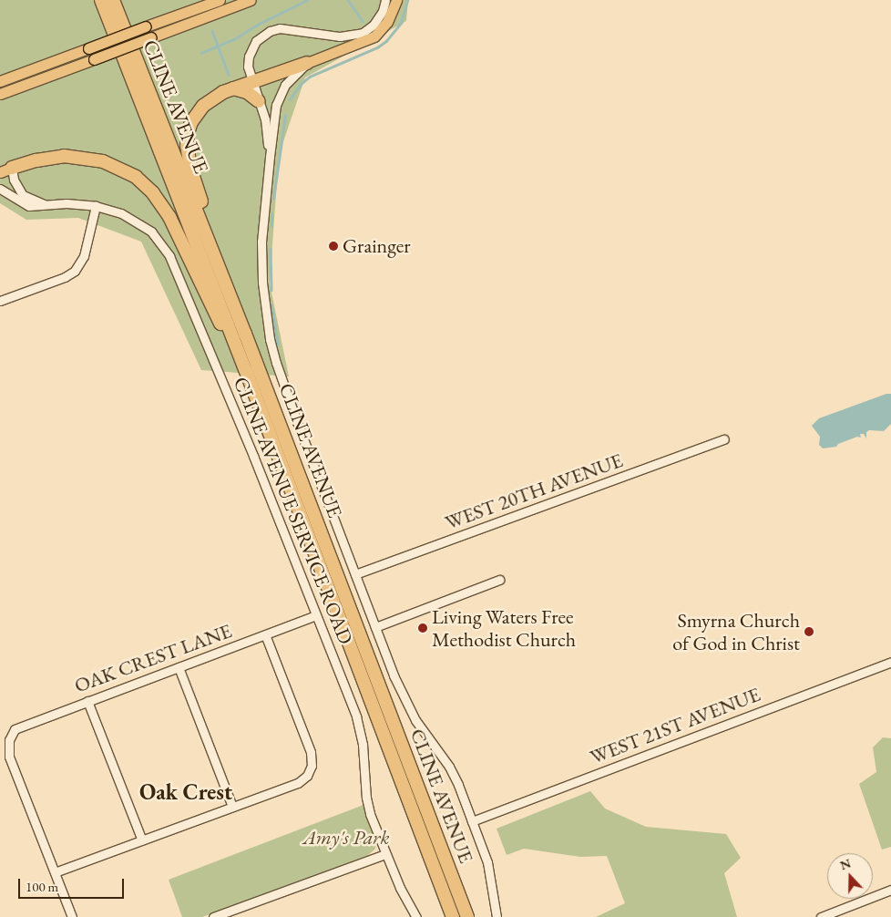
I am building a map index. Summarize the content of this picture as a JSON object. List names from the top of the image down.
{
  "streets": {
    "highway": ["CLINE AVENUE"],
    "street": [
      "WEST 20TH AVENUE",
      "CLINE AVENUE SERVICE ROAD",
      "OAK CREST LANE",
      "WEST 21ST AVENUE"
    ]
  },
  "crossings": [
    ["CLINE AVENUE", "WEST 20TH AVENUE"],
    ["CLINE AVENUE", "WEST 21ST AVENUE"],
    ["CLINE AVENUE SERVICE ROAD", "OAK CREST LANE"]
  ],
  "districts": ["Oak Crest"],
  "parks": ["Amy's Park"],
  "places": ["Grainger", "Living Waters Free Methodist Church", "Smyrna Church of God in Christ"],
  "scale_bar": "100 m",
  "north": "top"
}
